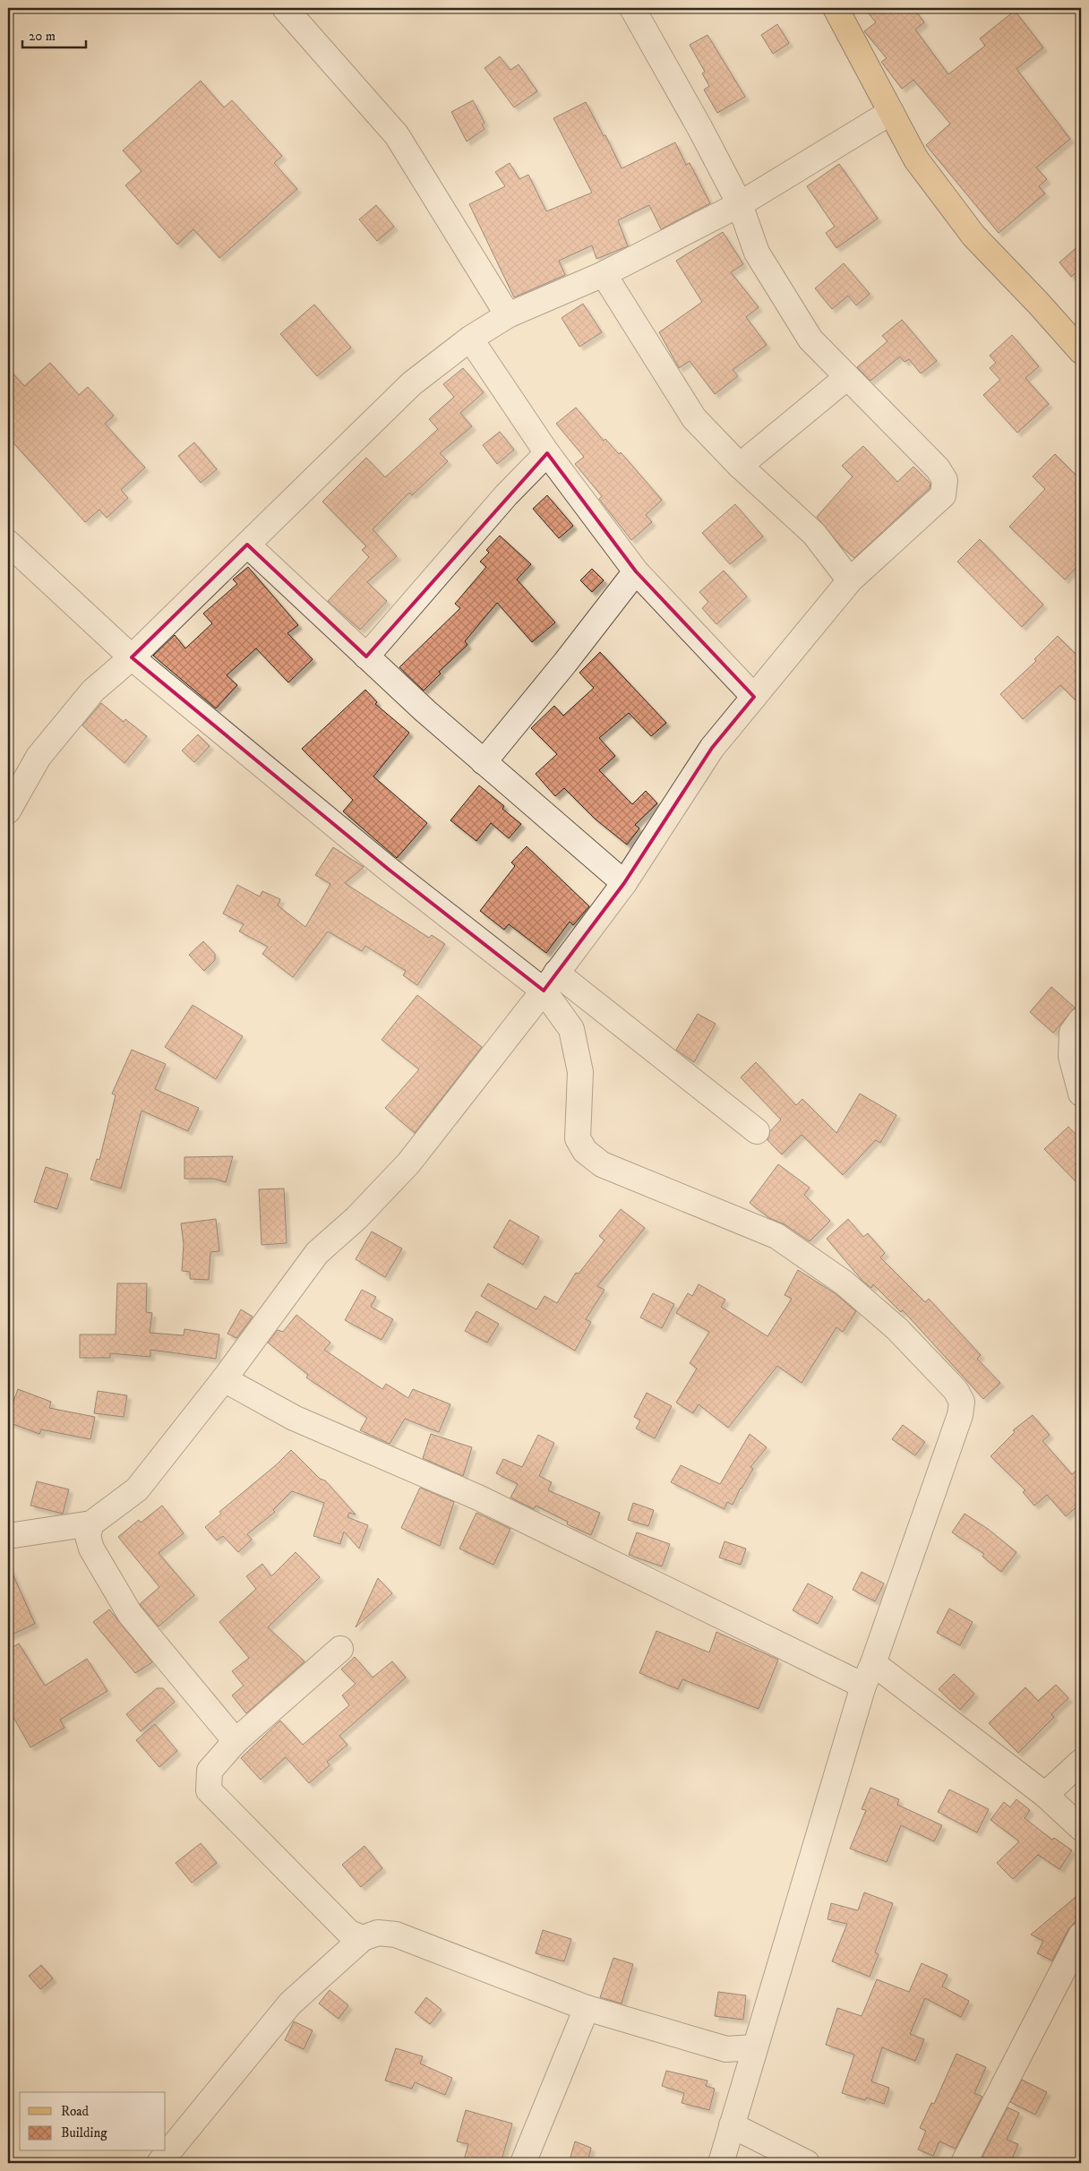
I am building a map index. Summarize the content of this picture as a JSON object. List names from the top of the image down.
{
  "legend": ["Road", "Building"],
  "scale_bar": "20 m"
}
